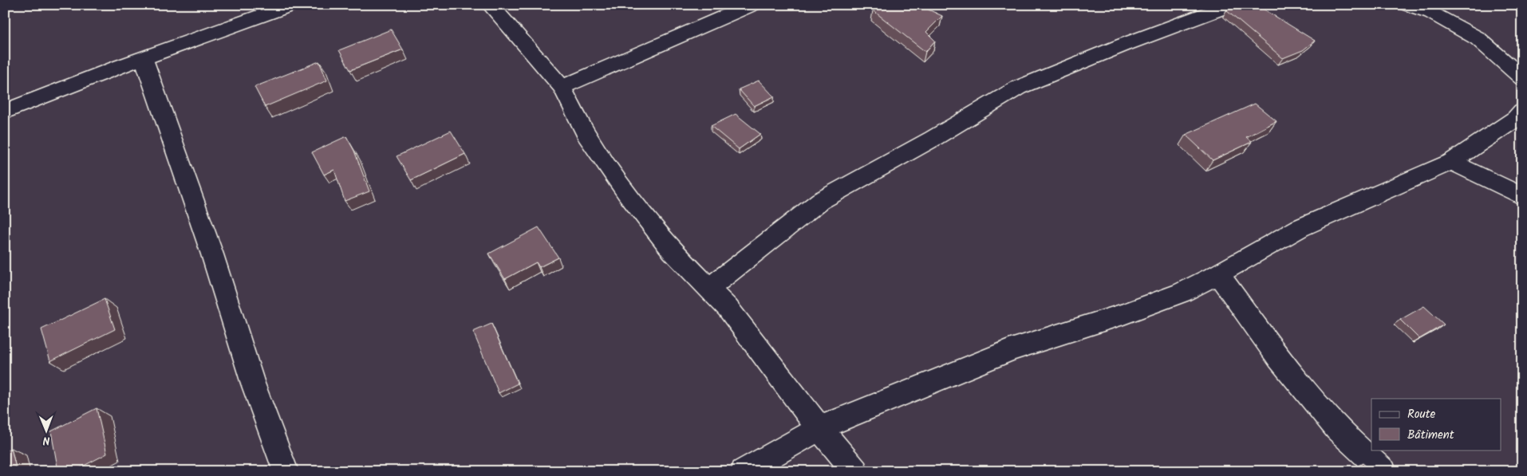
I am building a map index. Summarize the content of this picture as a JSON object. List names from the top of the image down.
{
  "legend": ["Route", "Bâtiment"],
  "north": "bottom"
}
